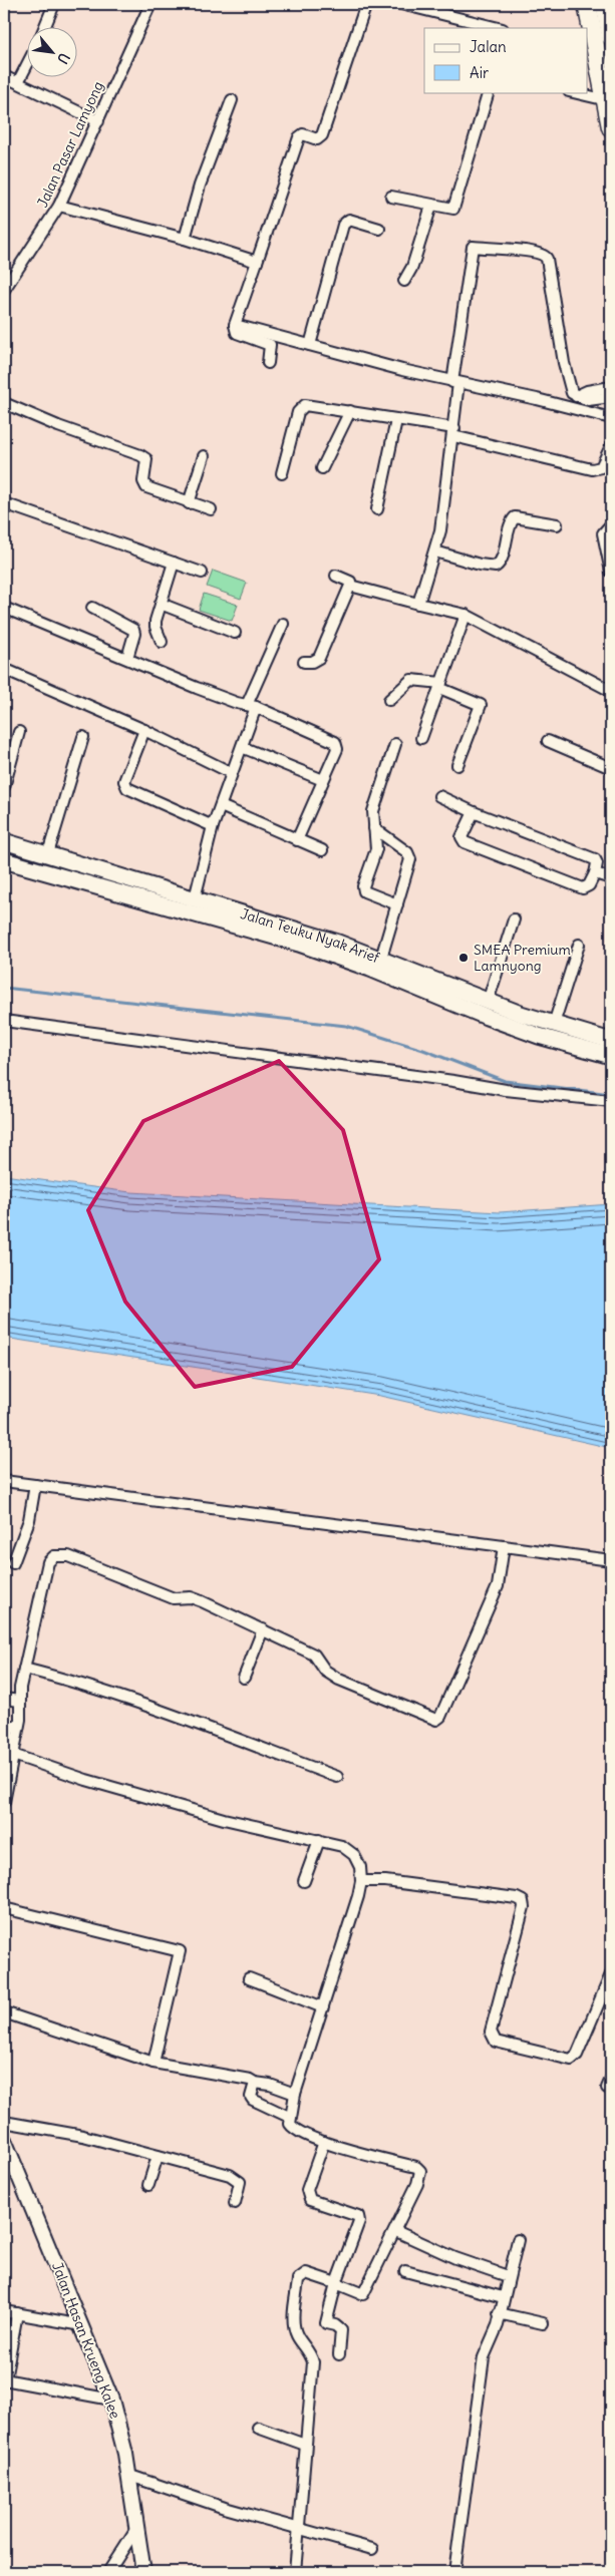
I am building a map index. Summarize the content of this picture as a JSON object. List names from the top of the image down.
{
  "streets": {
    "main road": ["Jalan Teuku Nyak Arief"],
    "street": ["Jalan Pasar Lamyong", "Jalan Hasan Krueng Kalee"]
  },
  "places": ["SMEA Premium Lamnyong"],
  "legend": ["Jalan", "Air"],
  "north": "bottom right"
}
